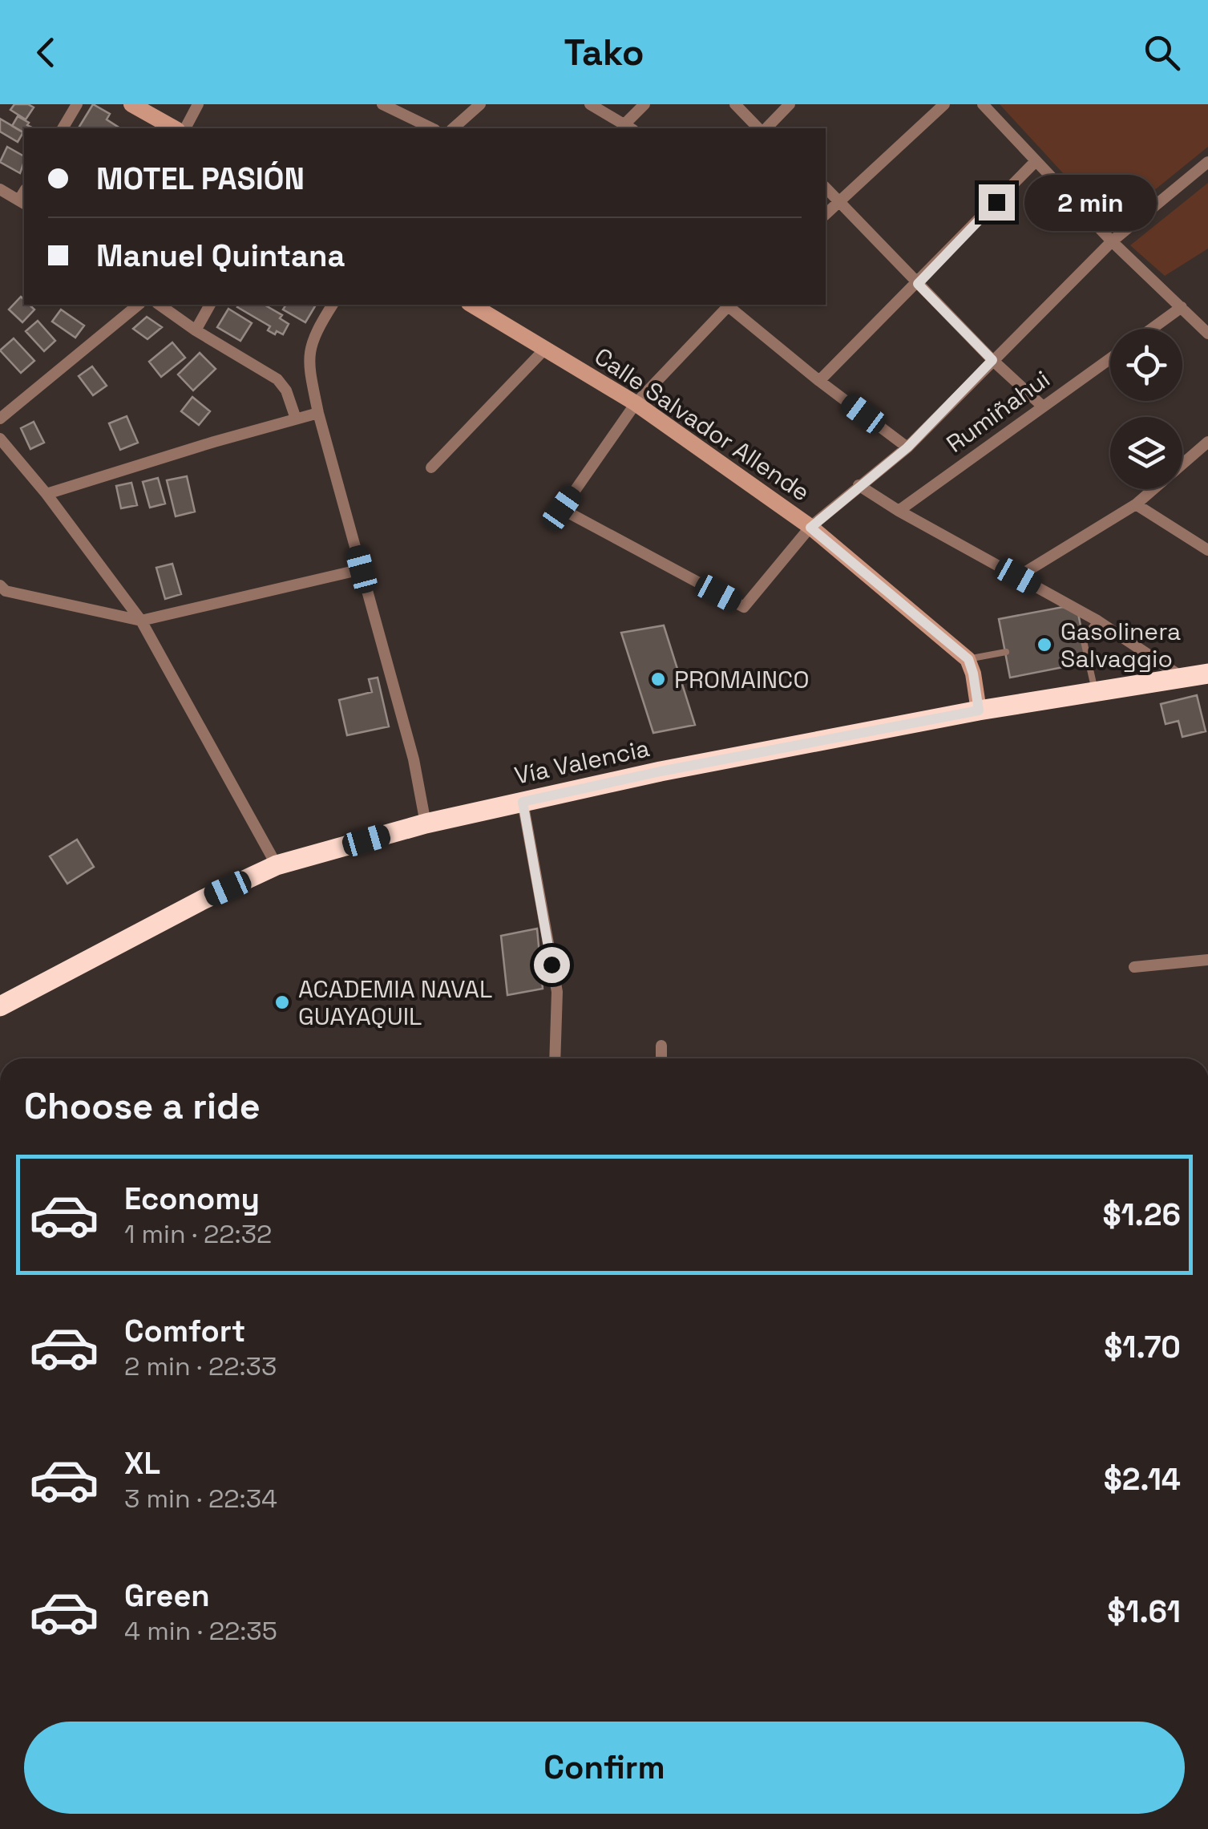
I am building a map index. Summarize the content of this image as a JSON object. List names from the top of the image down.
{
  "streets": {
    "highway": ["Vía Valencia"],
    "street": ["Rumiñahui", "Calle Salvador Allende"]
  },
  "places": ["Gasolinera Salvaggio", "PROMAINCO", "ACADEMIA NAVAL GUAYAQUIL"],
  "page": {
    "header": "Tako",
    "banner": ["MOTEL PASIÓN", "Manuel Quintana"],
    "bubble": "2 min",
    "heading": "Choose a ride",
    "list": [
      {
        "name": "Economy",
        "note": "1 min · 22:32",
        "value": "$1.26"
      },
      {
        "name": "Comfort",
        "note": "2 min · 22:33",
        "value": "$1.70"
      },
      {
        "name": "XL",
        "note": "3 min · 22:34",
        "value": "$2.14"
      },
      {
        "name": "Green",
        "note": "4 min · 22:35",
        "value": "$1.61"
      }
    ],
    "buttons": "Confirm"
  }
}
